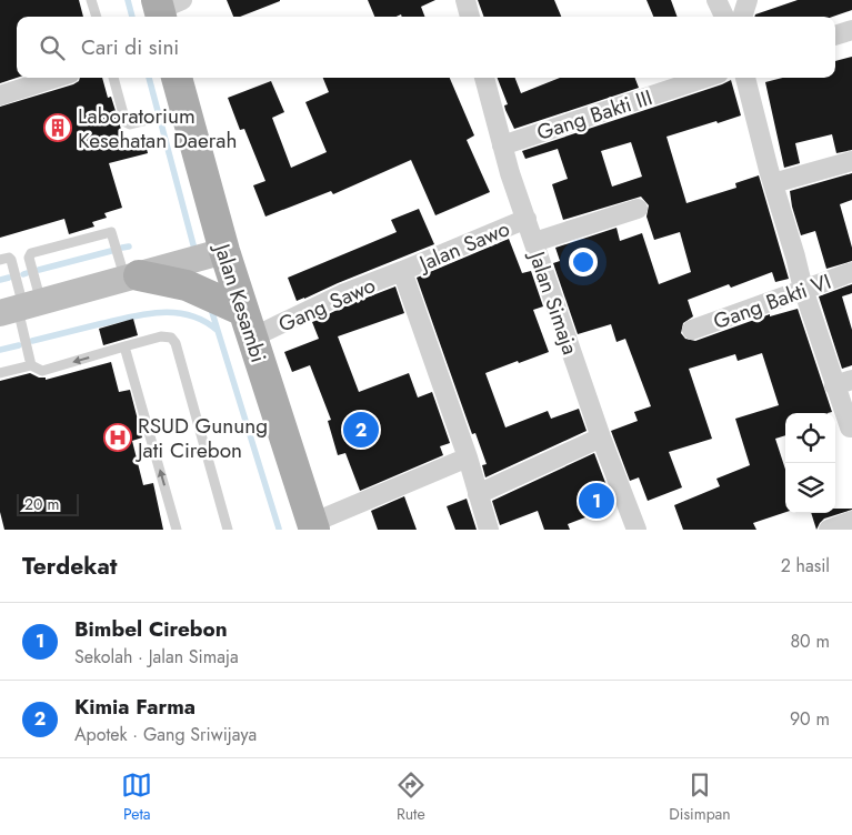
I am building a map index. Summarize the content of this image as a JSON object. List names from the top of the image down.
{
  "streets": {
    "main road": ["Jalan Kesambi"],
    "street": [
      "Gang Bakti III",
      "Jalan Sawo",
      "Gang Bakti VI",
      "Jalan Simaja",
      "Gang Sawo"
    ]
  },
  "crossings": [
    ["Gang Bakti III", "Jalan Simaja"],
    ["Jalan Sawo", "Jalan Simaja"],
    ["Jalan Sawo", "Gang Sawo"],
    ["Jalan Kesambi", "Gang Sawo"]
  ],
  "places": {
    "building": ["Laboratorium Kesehatan Daerah"],
    "hospital": ["RSUD Gunung Jati Cirebon"]
  },
  "scale_bar": "20 m",
  "page": {
    "search": "Cari di sini",
    "pins": ["2", "1"],
    "scale": "20 m",
    "heading": ["Terdekat", "2 hasil"],
    "list": [
      {
        "mark": "1",
        "name": "Bimbel Cirebon",
        "note": "Sekolah · Jalan Simaja",
        "value": "80 m"
      },
      {
        "mark": "2",
        "name": "Kimia Farma",
        "note": "Apotek · Gang Sriwijaya",
        "value": "90 m"
      }
    ],
    "nav": ["Peta", "Rute", "Disimpan"]
  }
}
